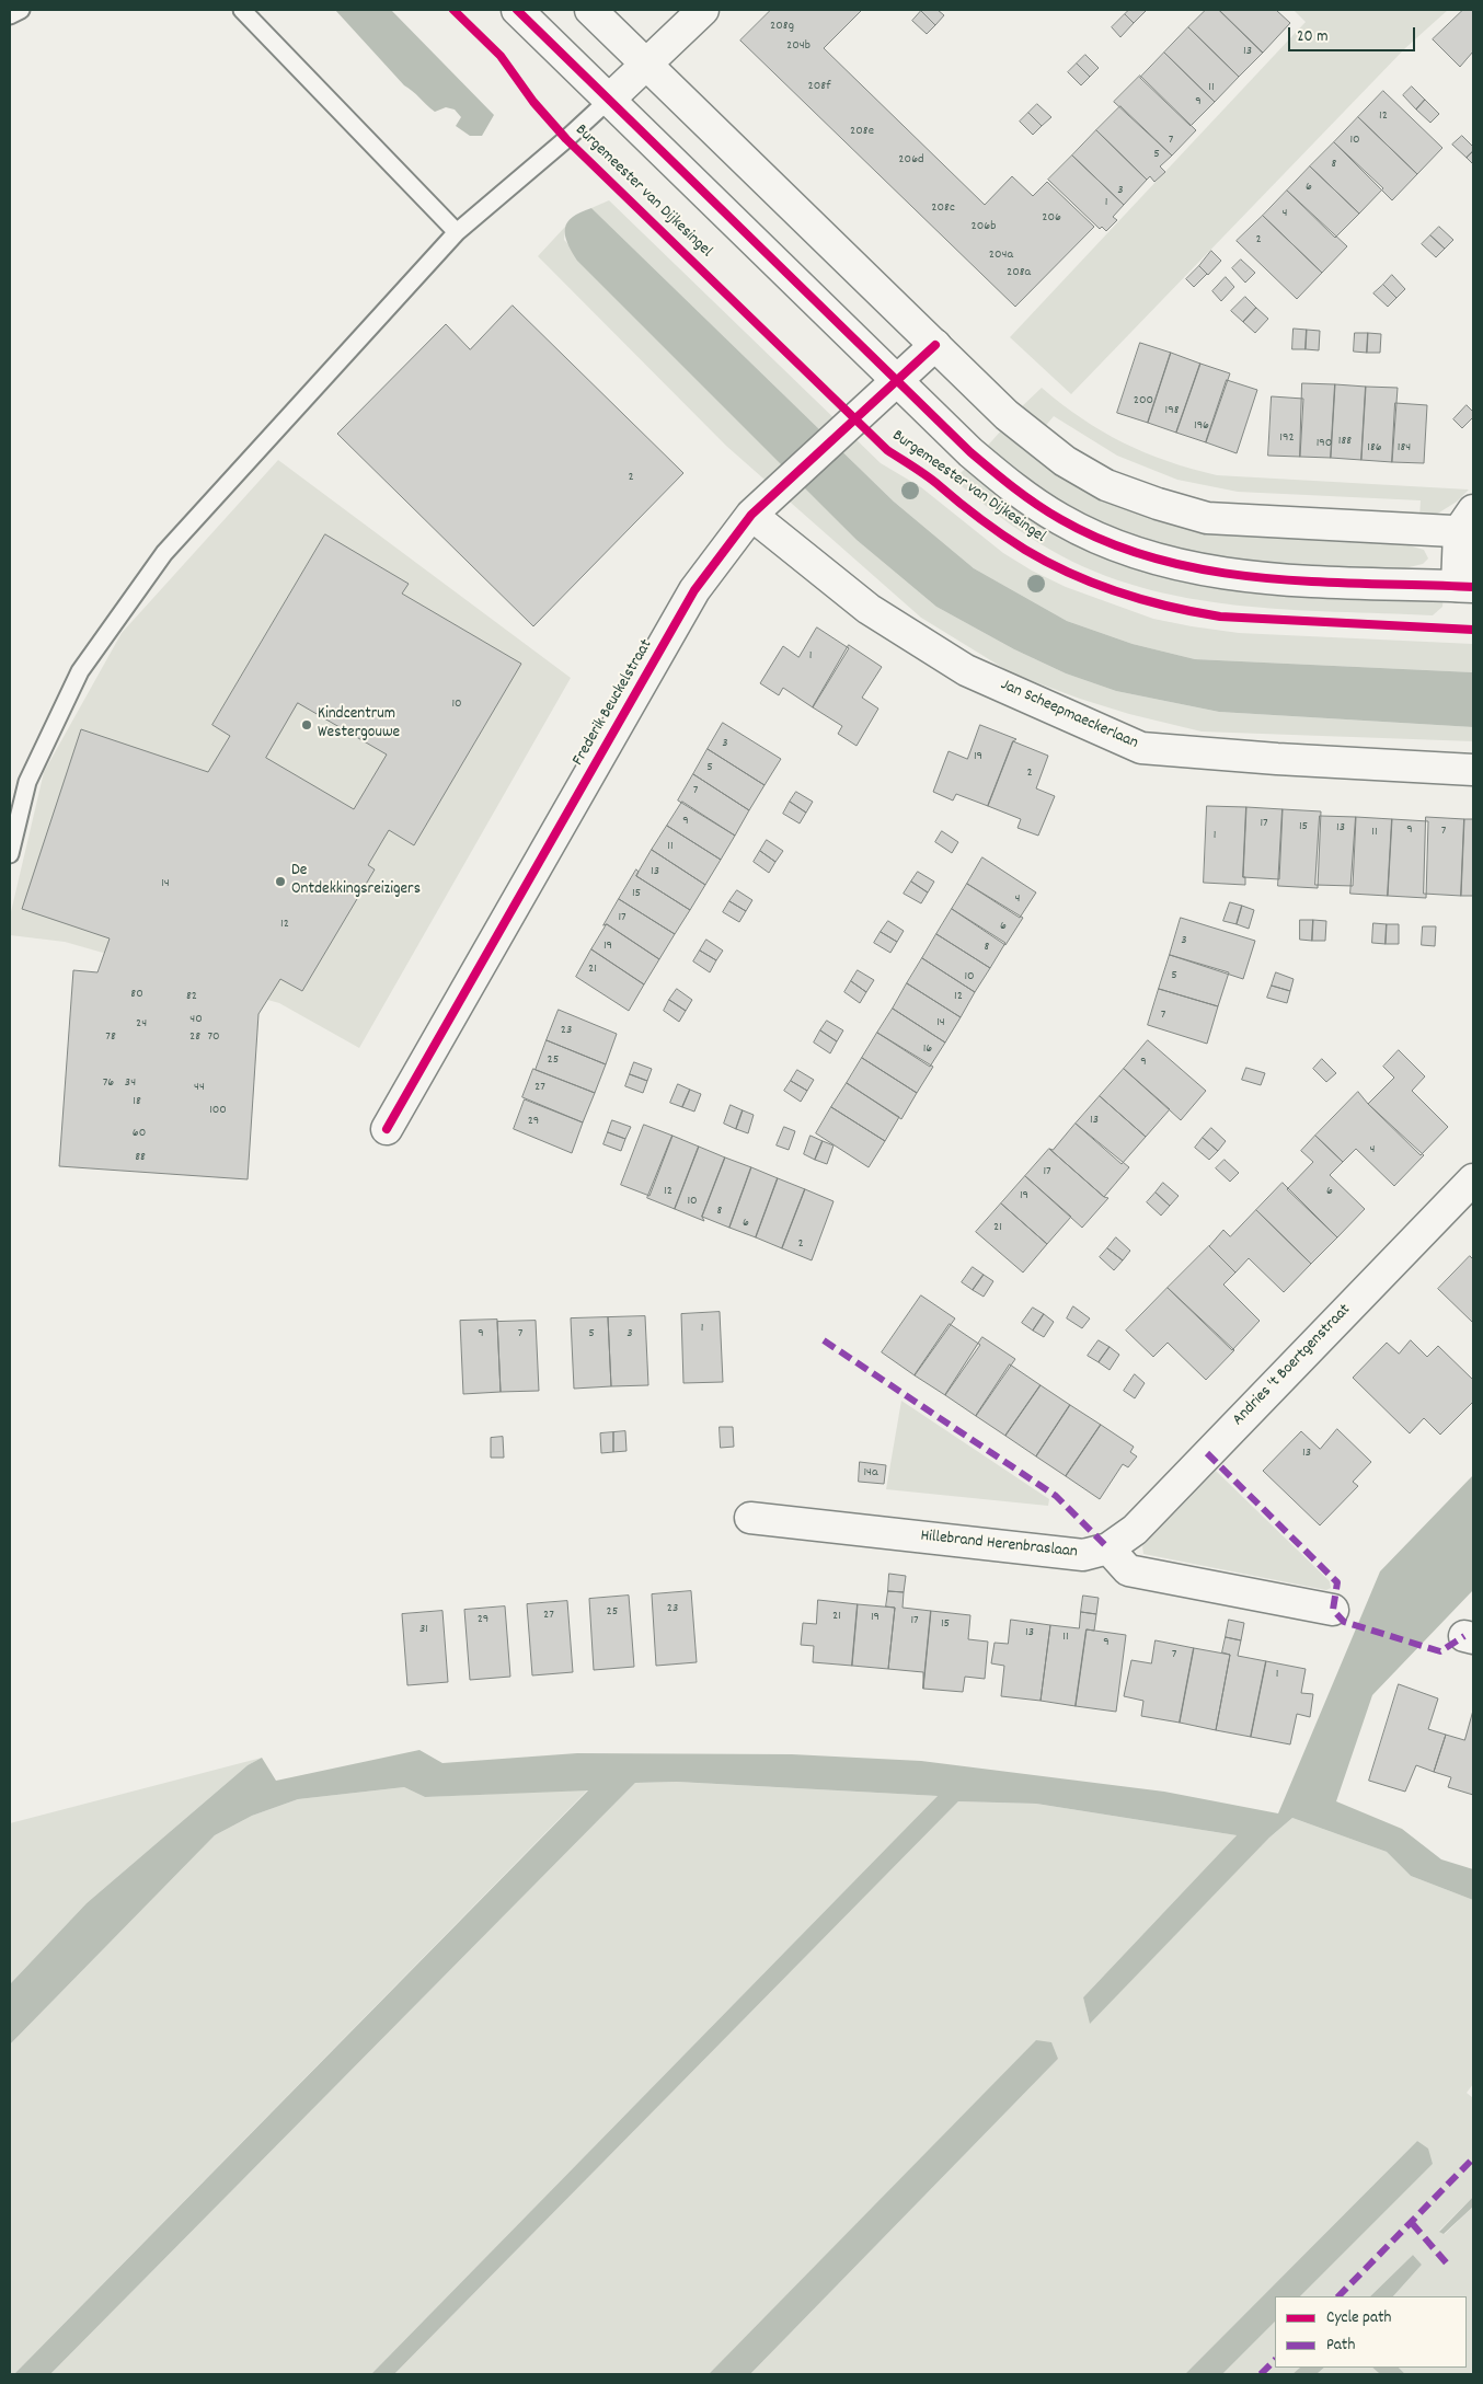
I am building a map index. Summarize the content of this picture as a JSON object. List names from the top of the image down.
{
  "streets": {
    "street": [
      "Burgemeester van Dijkesingel",
      "Frederik Beuckelstraat",
      "Jan Scheepmaeckerlaan",
      "Andries 't Boertgenstraat",
      "Hillebrand Herenbraslaan"
    ]
  },
  "crossings": [
    ["Burgemeester van Dijkesingel", "Frederik Beuckelstraat"],
    ["Frederik Beuckelstraat", "Jan Scheepmaeckerlaan"],
    ["Andries 't Boertgenstraat", "Hillebrand Herenbraslaan"]
  ],
  "places": ["Kindcentrum Westergouwe", "De Ontdekkingsreizigers"],
  "house_numbers": [
    "208g",
    "204b",
    "13",
    "208f",
    "11",
    "9",
    "12",
    "208e",
    "7",
    "10",
    "5",
    "206d",
    "8",
    "6",
    "3",
    "1",
    "208c",
    "4",
    "206",
    "206b",
    "2",
    "204a",
    "208a",
    "200",
    "198",
    "196",
    "192",
    "188",
    "190",
    "186",
    "184",
    "2",
    "1",
    "10",
    "3",
    "19",
    "5",
    "2",
    "7",
    "9",
    "17",
    "15",
    "13",
    "9",
    "7",
    "11",
    "1",
    "11",
    "13",
    "14",
    "15",
    "4",
    "17",
    "12",
    "6",
    "3",
    "19",
    "8",
    "21",
    "5",
    "10",
    "80",
    "82",
    "12",
    "7",
    "40",
    "14",
    "24",
    "23",
    "78",
    "28",
    "70",
    "16",
    "25",
    "9",
    "76",
    "34",
    "44",
    "27",
    "18",
    "100",
    "13",
    "29",
    "60",
    "4",
    "88",
    "17",
    "12",
    "6",
    "19",
    "10",
    "8",
    "6",
    "21",
    "2",
    "1",
    "9",
    "7",
    "5",
    "3",
    "13",
    "14a",
    "23",
    "25",
    "27",
    "21",
    "19",
    "29",
    "17",
    "15",
    "31",
    "13",
    "11",
    "9",
    "7",
    "1"
  ],
  "legend": ["Cycle path", "Path"],
  "scale_bar": "20 m"
}
